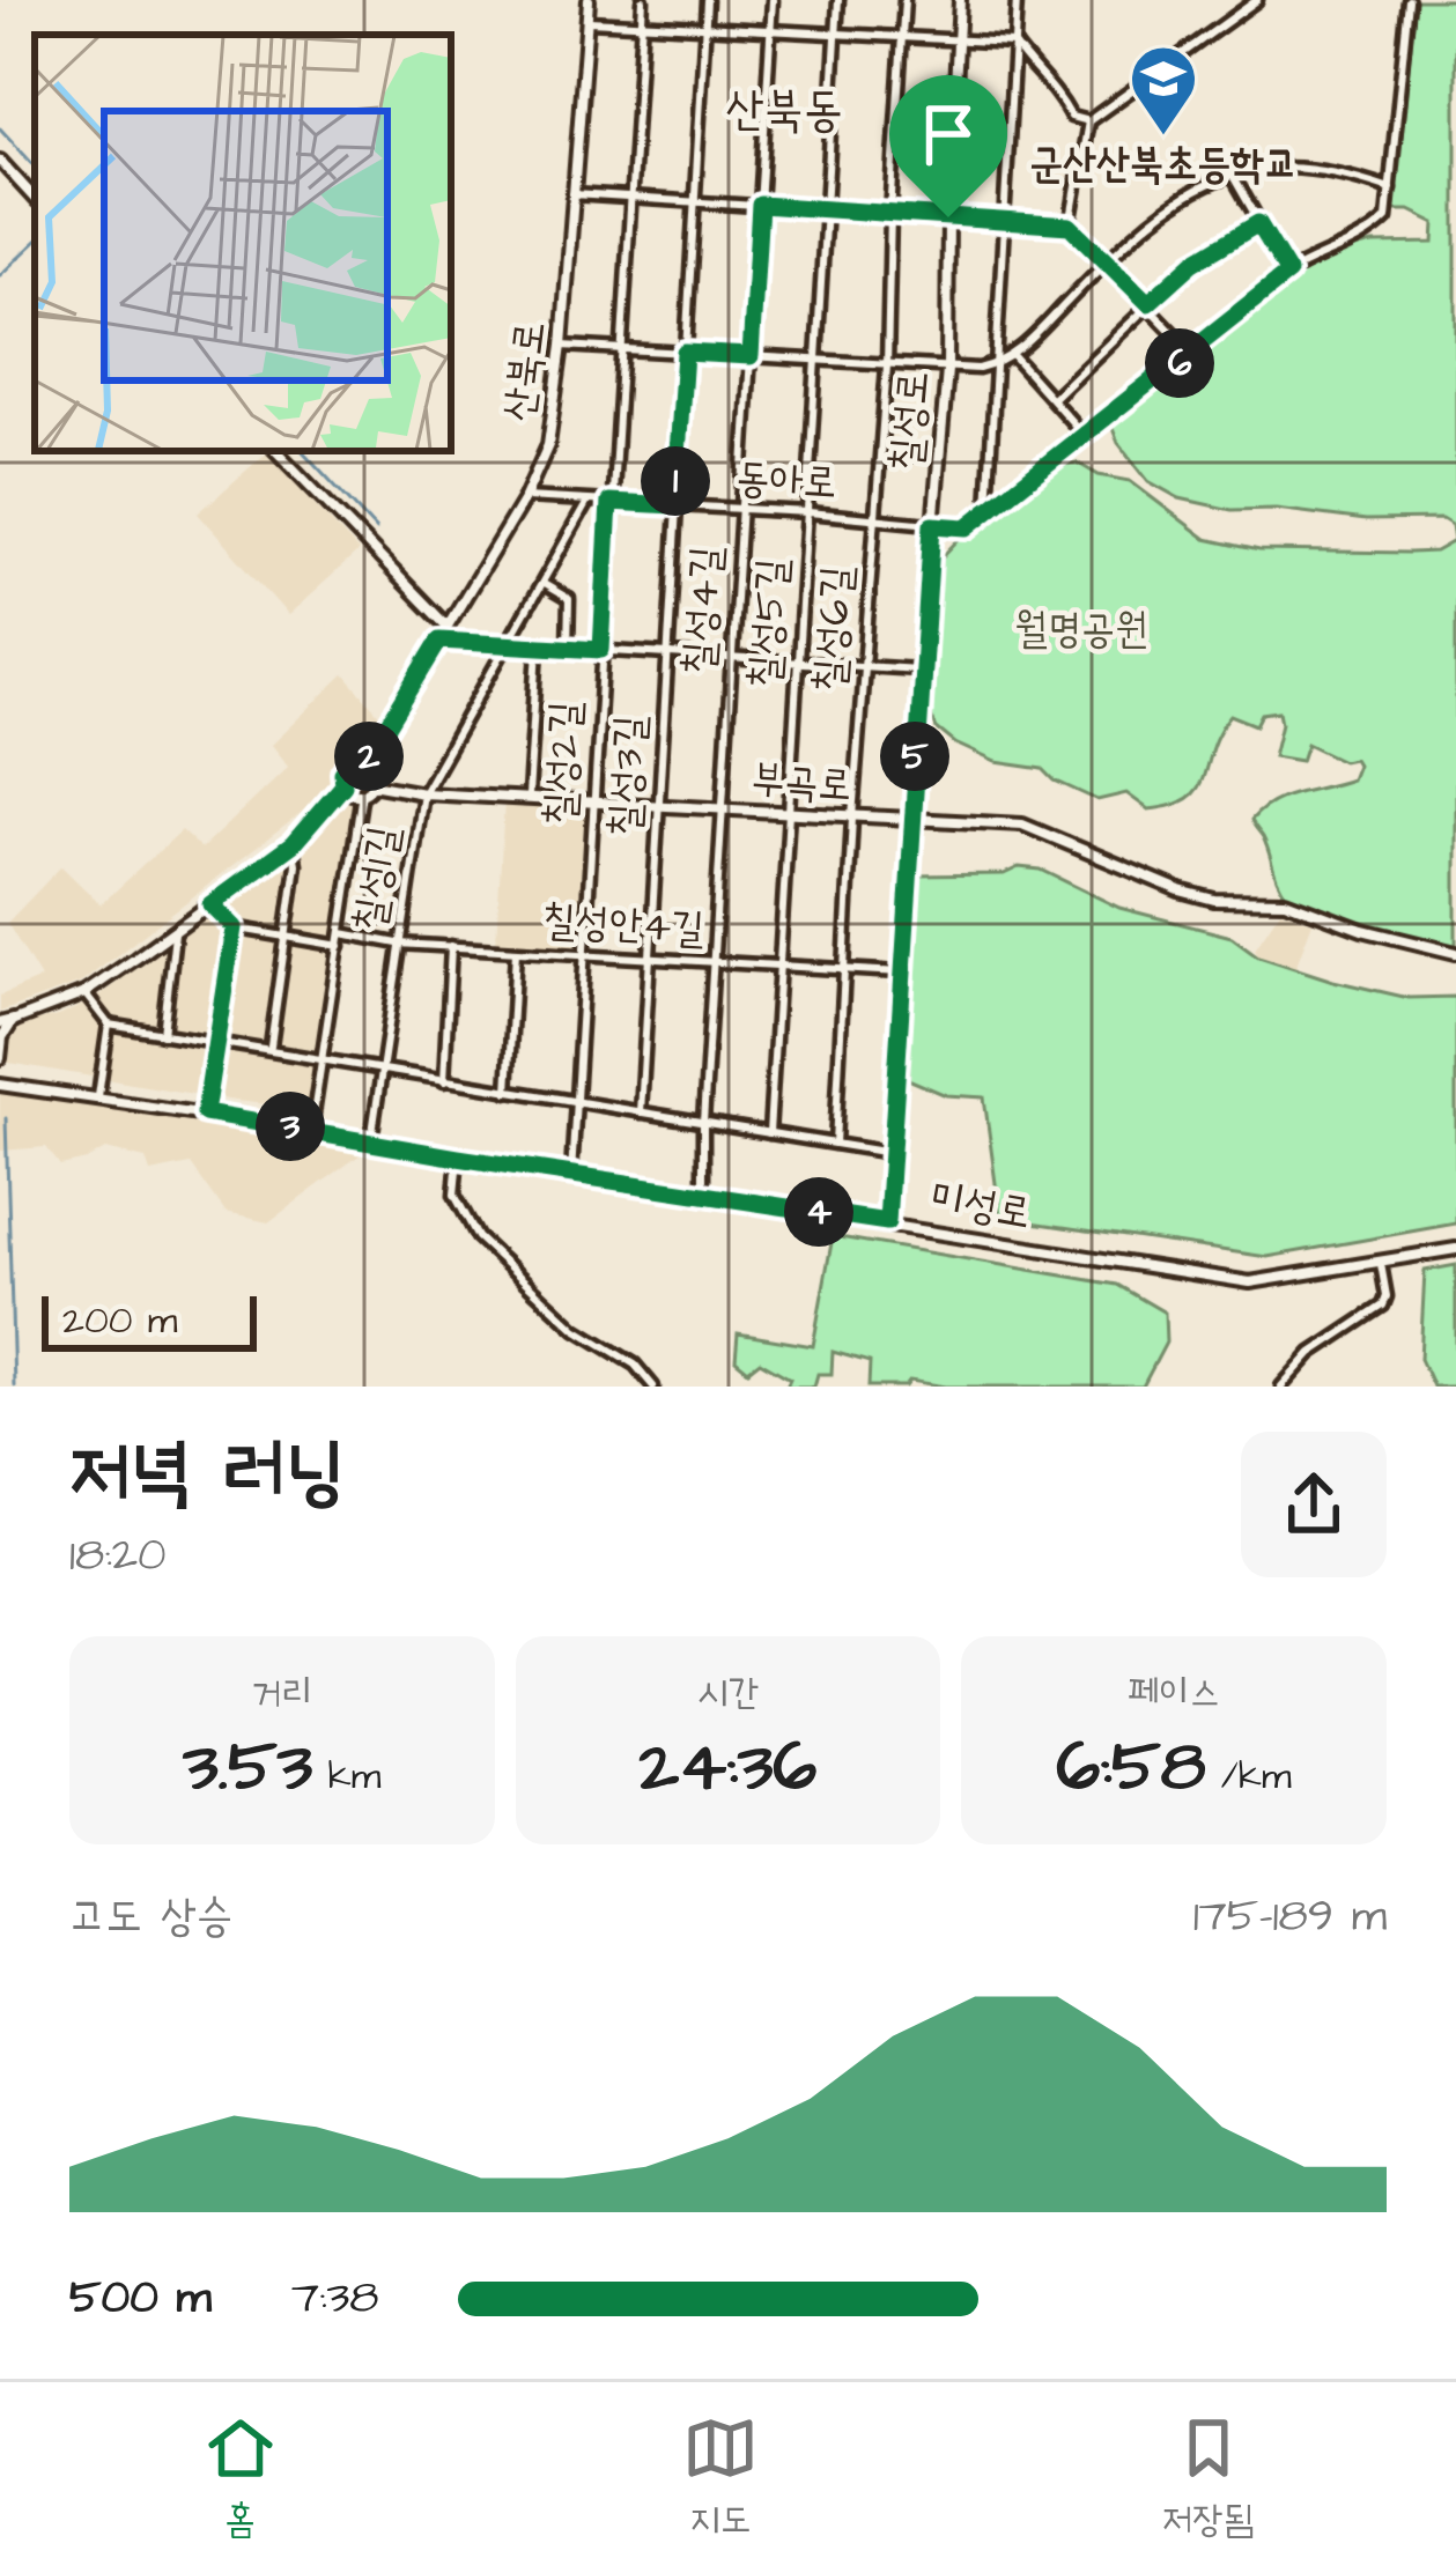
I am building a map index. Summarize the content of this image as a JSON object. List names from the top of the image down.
{
  "streets": {
    "street": [
      "산북로",
      "칠성로",
      "동아로",
      "칠성4길",
      "칠성5길",
      "칠성6길",
      "칠성2길",
      "칠성3길",
      "부곡로",
      "칠성1길",
      "칠성안4길",
      "미성로"
    ]
  },
  "crossings": [
    ["산북로", "동아로"],
    ["산북로", "부곡로"],
    ["칠성로", "동아로"],
    ["칠성로", "부곡로"],
    ["칠성로", "칠성안4길"],
    ["칠성로", "미성로"],
    ["동아로", "칠성4길"],
    ["동아로", "칠성5길"],
    ["동아로", "칠성6길"],
    ["동아로", "칠성2길"],
    ["동아로", "칠성3길"],
    ["동아로", "칠성1길"],
    ["칠성4길", "부곡로"],
    ["칠성4길", "칠성안4길"],
    ["칠성4길", "미성로"],
    ["칠성5길", "부곡로"],
    ["칠성5길", "칠성안4길"],
    ["칠성6길", "부곡로"],
    ["칠성6길", "칠성안4길"],
    ["칠성2길", "부곡로"],
    ["칠성2길", "칠성안4길"],
    ["칠성2길", "미성로"],
    ["칠성3길", "부곡로"],
    ["칠성3길", "칠성안4길"],
    ["부곡로", "칠성1길"],
    ["칠성1길", "칠성안4길"],
    ["칠성1길", "미성로"]
  ],
  "districts": ["산북동"],
  "parks": ["월명공원"],
  "places": {
    "school or university": ["군산산북초등학교"]
  },
  "scale_bar": "200 m",
  "page": {
    "pins": [
      "6",
      "1",
      "2",
      "5",
      "3",
      "4"
    ],
    "scale": "200 m",
    "heading": ["저녁 러닝", "18:20"],
    "stats": [
      ["거리", "3.53 km"],
      ["시간", "24:36"],
      ["페이스", "6:58 /km"]
    ],
    "chart": ["고도 상승", "175–189 m"],
    "list": [
      {
        "name": "500 m",
        "note": "7:38"
      }
    ],
    "tabs": ["홈", "지도", "저장됨"]
  }
}
